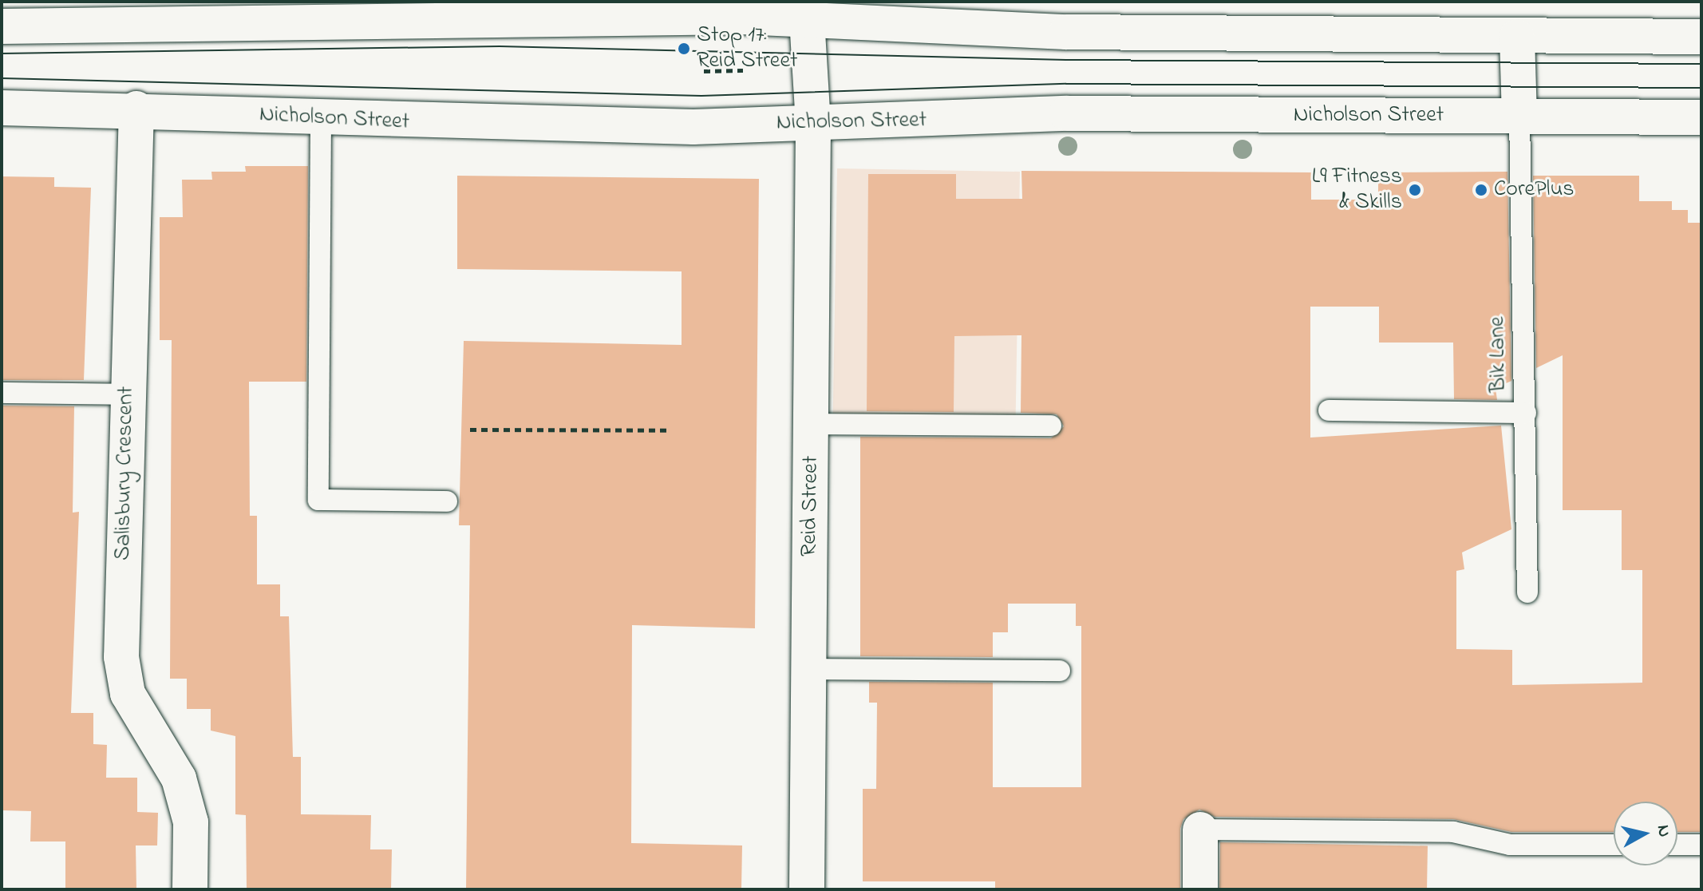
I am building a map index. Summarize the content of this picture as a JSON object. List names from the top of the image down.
{
  "streets": {
    "main road": ["Nicholson Street", "Salisbury Crescent", "Reid Street"],
    "lane": ["Bik Lane"]
  },
  "crossings": [
    ["Nicholson Street", "Bik Lane"],
    ["Nicholson Street", "Salisbury Crescent"],
    ["Nicholson Street", "Reid Street"]
  ],
  "places": ["Stop 17: Reid Street", "L9 Fitness & Skills", "CorePlus"],
  "north": "right"
}
